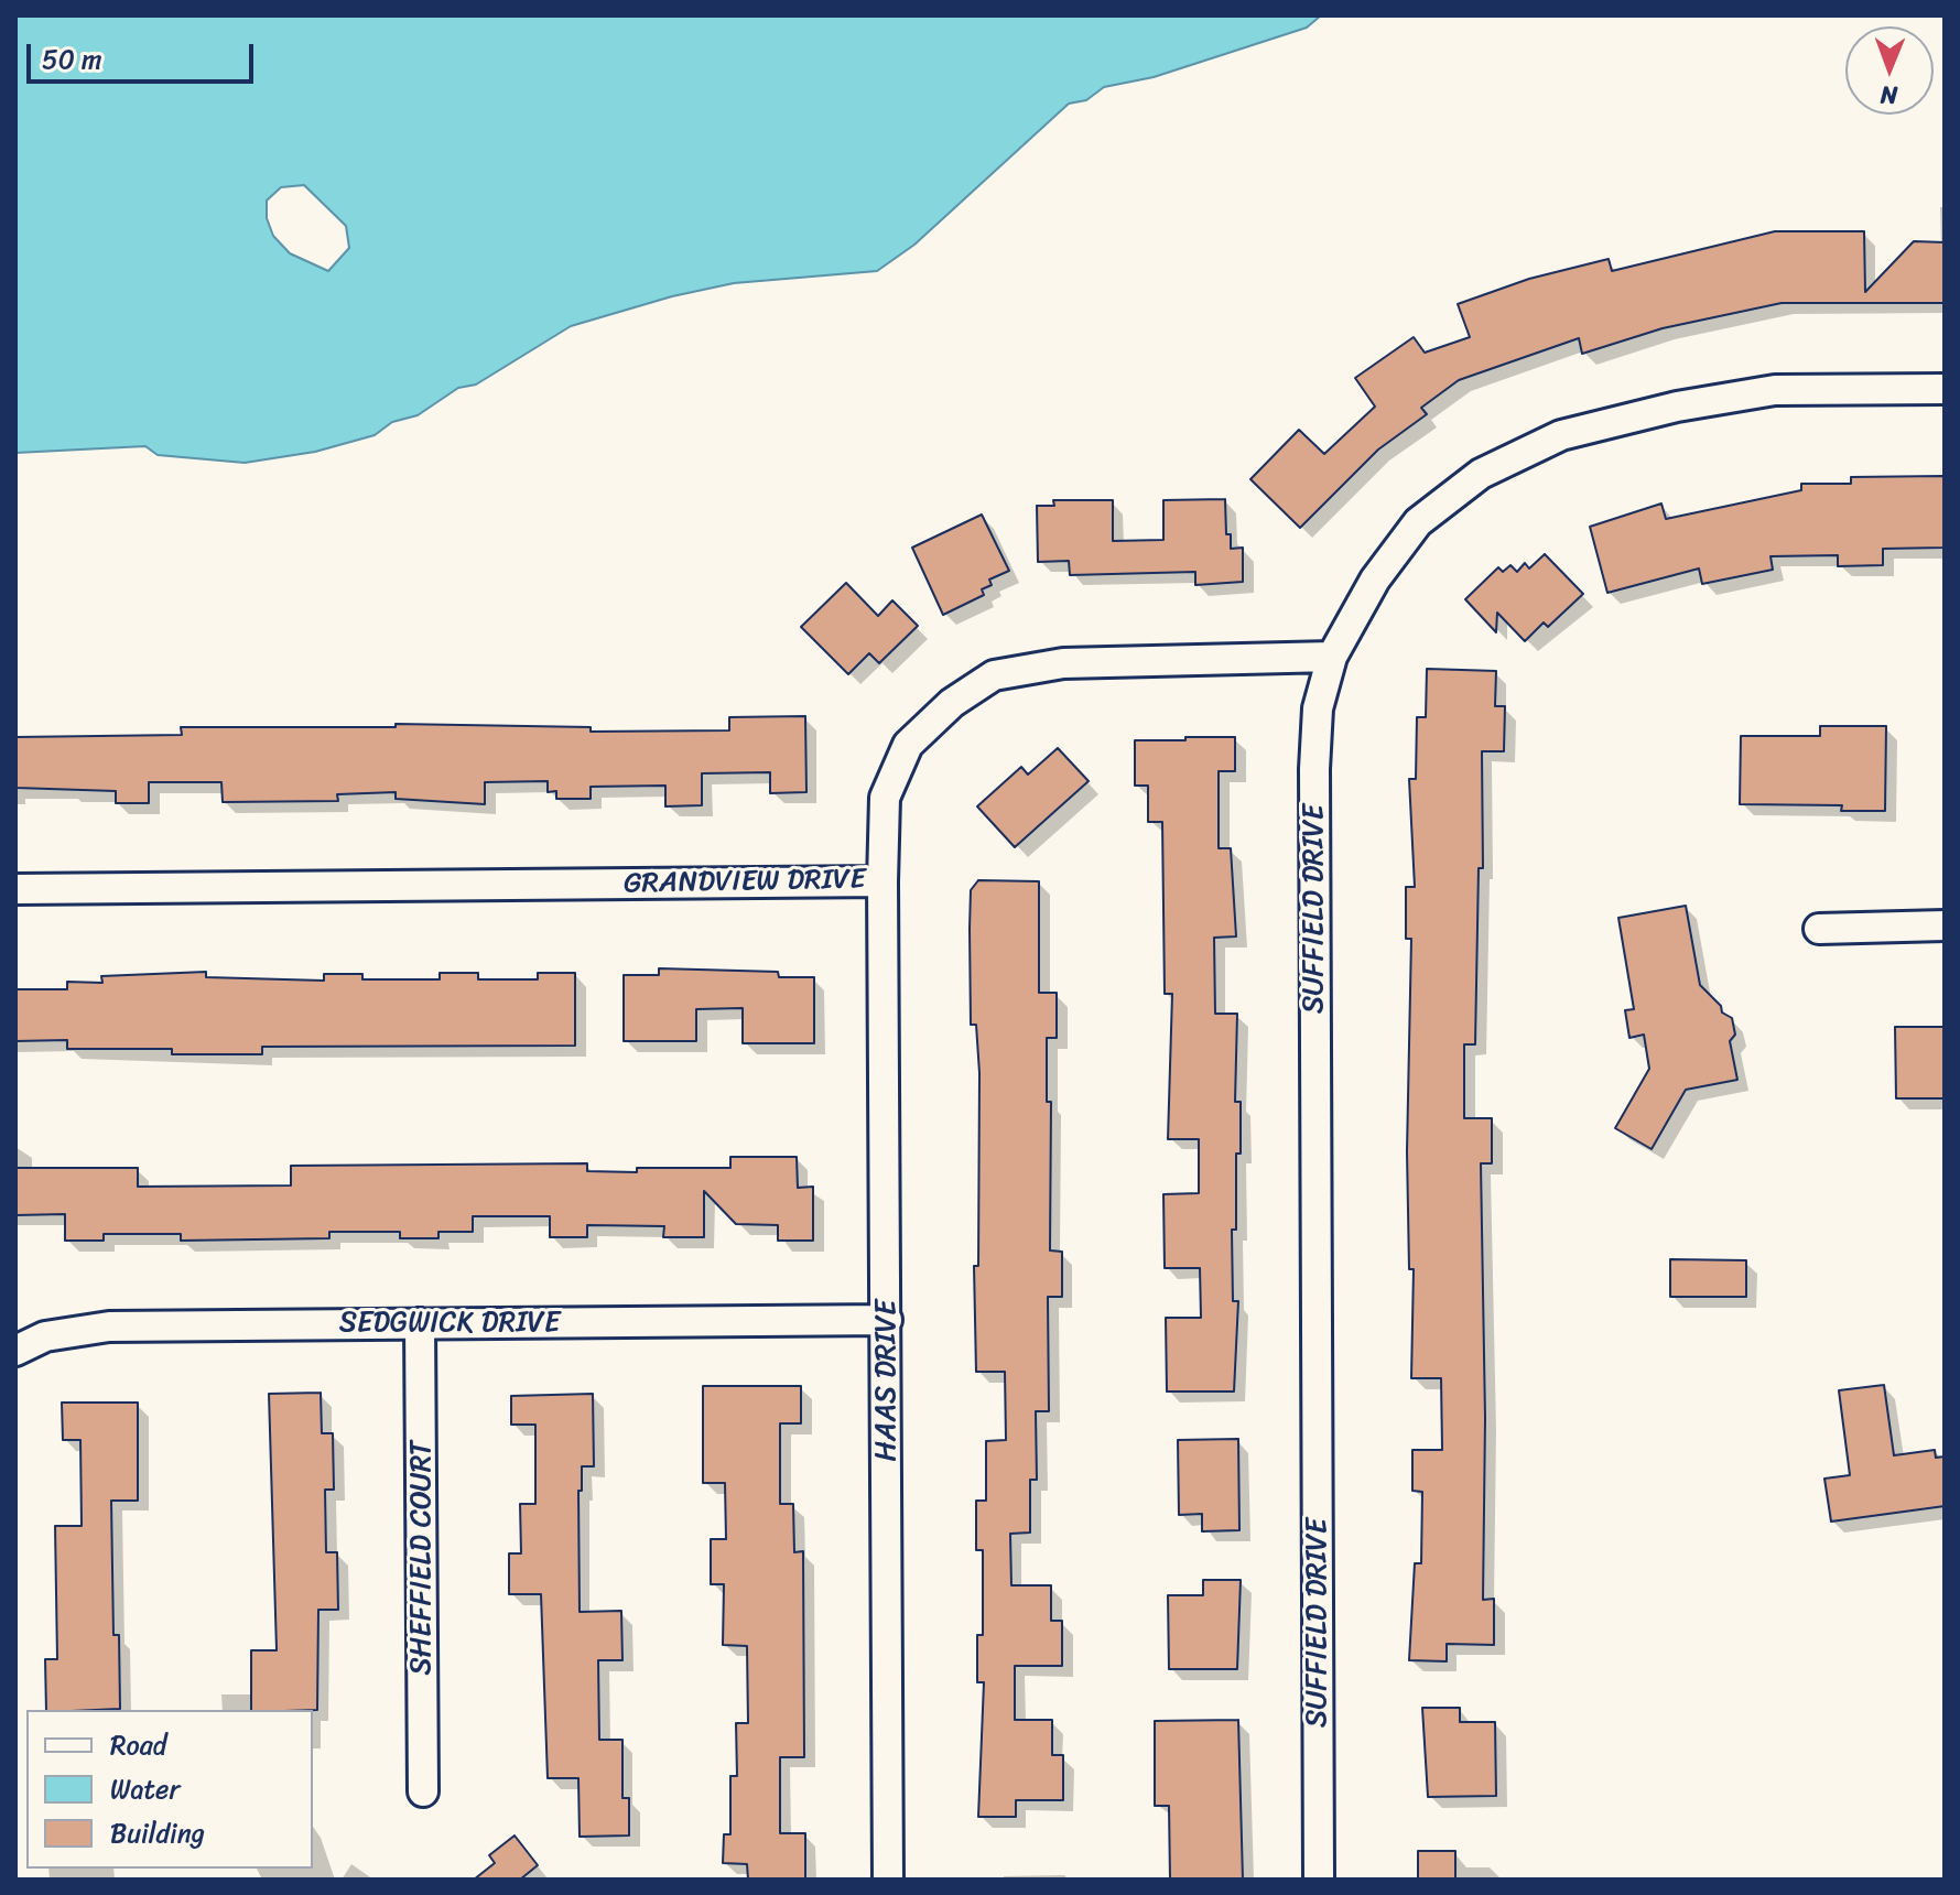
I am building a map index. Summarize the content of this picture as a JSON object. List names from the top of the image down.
{
  "streets": {
    "street": [
      "GRANDVIEW DRIVE",
      "SUFFIELD DRIVE",
      "SEDGWICK DRIVE",
      "HAAS DRIVE",
      "SHEFFIELD COURT"
    ]
  },
  "crossings": [
    ["GRANDVIEW DRIVE", "SUFFIELD DRIVE"],
    ["GRANDVIEW DRIVE", "HAAS DRIVE"],
    ["SEDGWICK DRIVE", "HAAS DRIVE"],
    ["SEDGWICK DRIVE", "SHEFFIELD COURT"]
  ],
  "legend": ["Road", "Water", "Building"],
  "scale_bar": "50 m",
  "north": "bottom"
}
